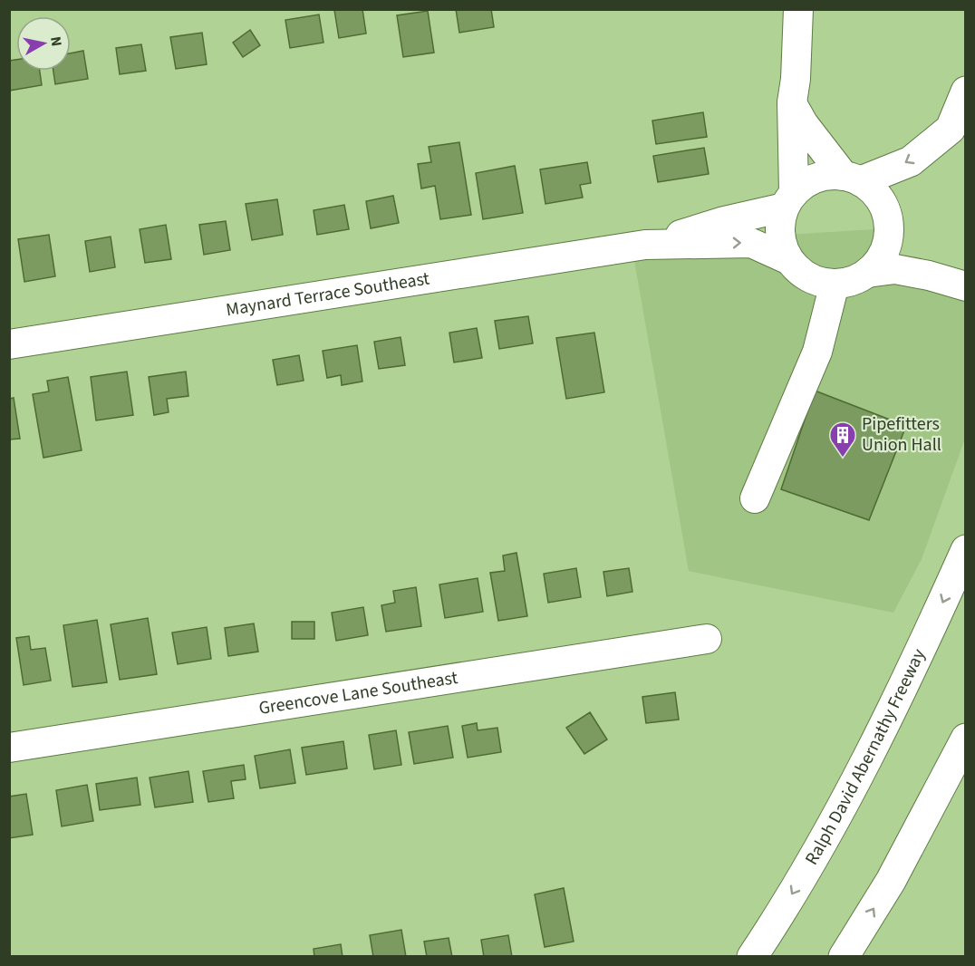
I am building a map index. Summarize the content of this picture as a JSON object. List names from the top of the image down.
{
  "streets": {
    "highway": ["Ralph David Abernathy Freeway"],
    "street": ["Maynard Terrace Southeast", "Greencove Lane Southeast"]
  },
  "places": {
    "building": ["Pipefitters Union Hall"]
  },
  "north": "right"
}
